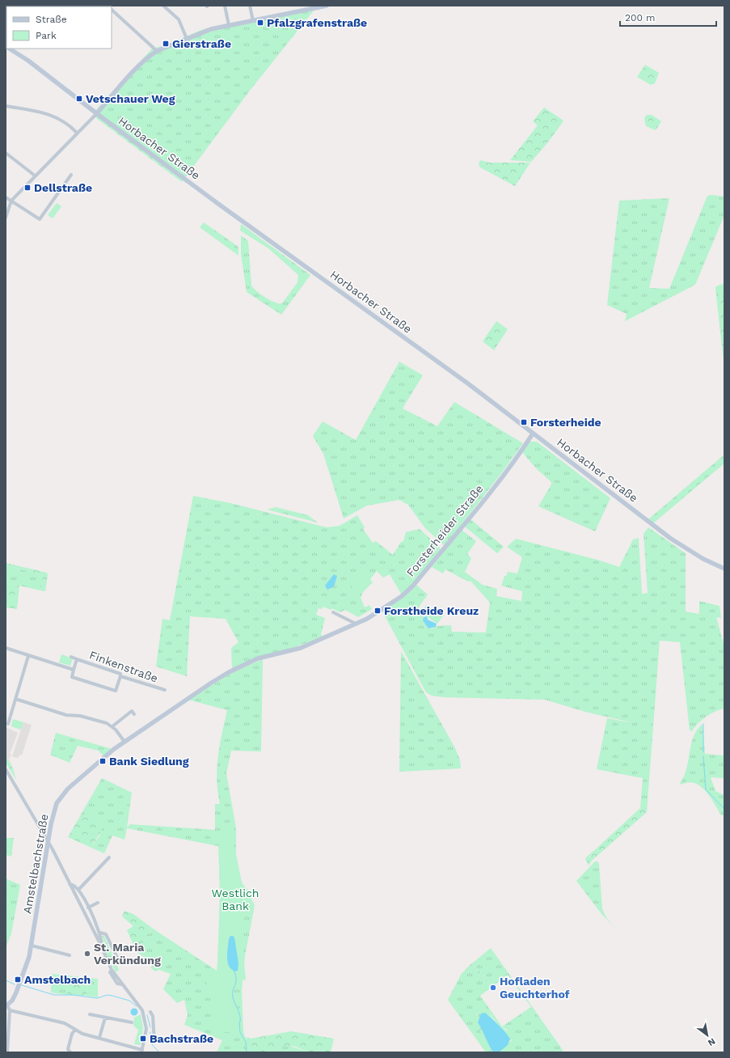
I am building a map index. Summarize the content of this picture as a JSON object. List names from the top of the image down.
{
  "streets": {
    "street": [
      "Horbacher Straße",
      "Forsterheider Straße",
      "Finkenstraße",
      "Amstelbachstraße"
    ]
  },
  "crossings": [
    ["Horbacher Straße", "Forsterheider Straße"],
    ["Forsterheider Straße", "Amstelbachstraße"]
  ],
  "parks": ["Westlich Bank"],
  "places": {
    "transit": [
      "Pfalzgrafenstraße",
      "Gierstraße",
      "Vetschauer Weg",
      "Dellstraße",
      "Forsterheide",
      "Forstheide Kreuz",
      "Bank Siedlung",
      "Amstelbach",
      "Bachstraße"
    ],
    "other": ["St. Maria Verkündung", "Hofladen Geuchterhof"]
  },
  "legend": ["Straße", "Park"],
  "scale_bar": "200 m",
  "north": "bottom right"
}
